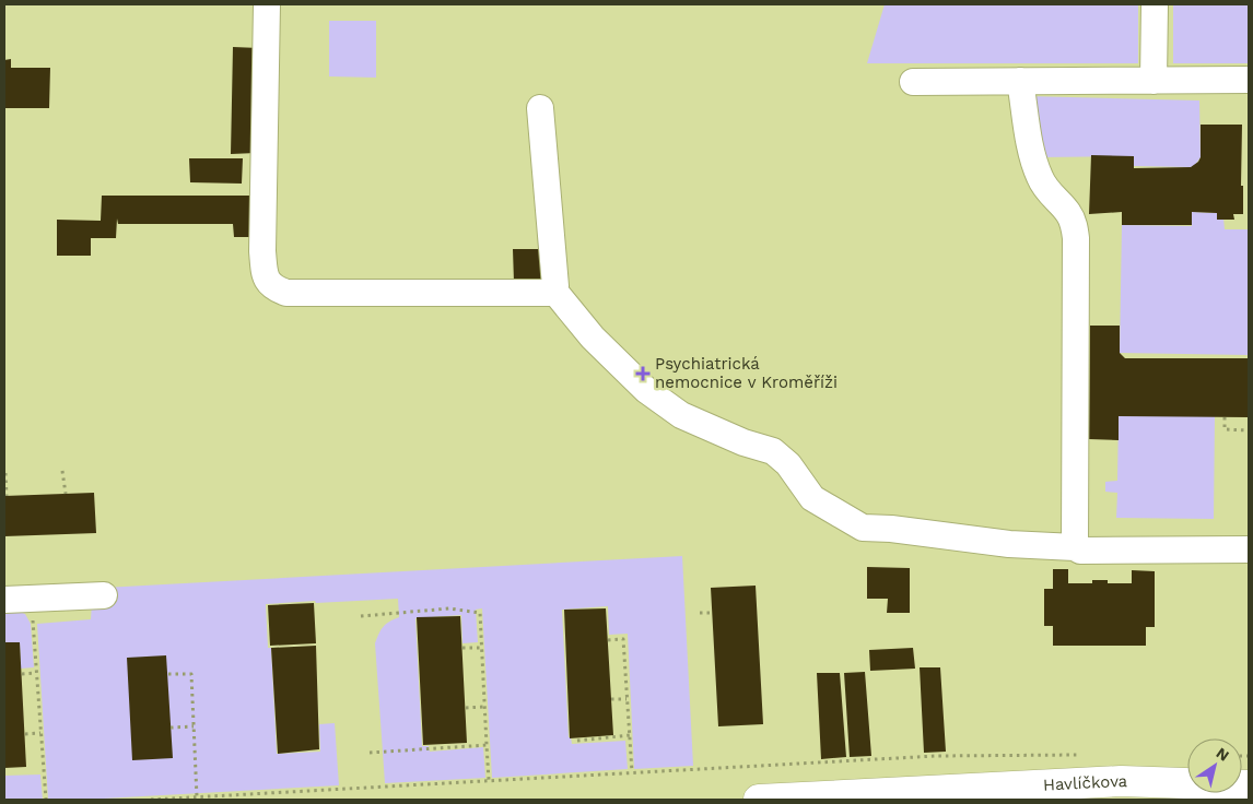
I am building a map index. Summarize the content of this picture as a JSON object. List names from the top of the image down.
{
  "streets": {
    "street": ["Havlíčkova"]
  },
  "places": {
    "health": ["Psychiatrická nemocnice v Kroměříži"]
  },
  "north": "top right"
}
